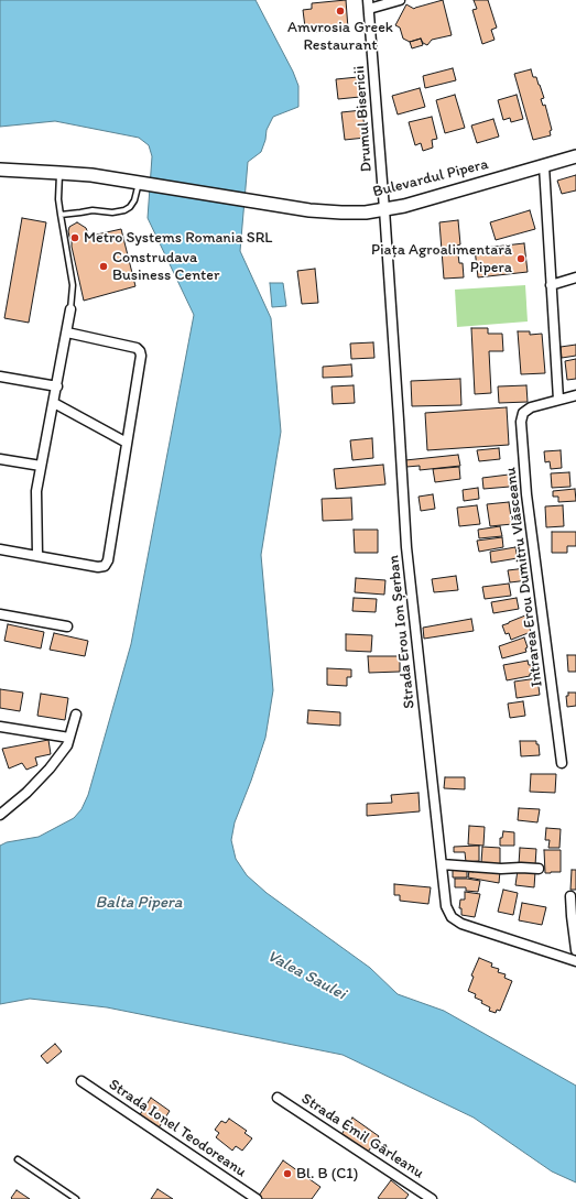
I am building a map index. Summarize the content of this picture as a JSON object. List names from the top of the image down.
{
  "streets": {
    "main road": ["Bulevardul Pipera"],
    "street": [
      "Drumul Bisericii",
      "Intrarea Erou Dumitru Vlăsceanu",
      "Strada Erou Ion Șerban",
      "Strada Ionel Teodoreanu",
      "Strada Emil Gârleanu"
    ]
  },
  "crossings": [
    ["Drumul Bisericii", "Bulevardul Pipera"],
    ["Drumul Bisericii", "Strada Erou Ion Șerban"],
    ["Bulevardul Pipera", "Strada Erou Ion Șerban"]
  ],
  "water": ["Balta Pipera", "Valea Saulei"],
  "places": [
    "Amvrosia Greek Restaurant",
    "Metro Systems Romania SRL",
    "Piața Agroalimentară Pipera",
    "Construdava Business Center",
    "Bl. B (C1)"
  ]
}
